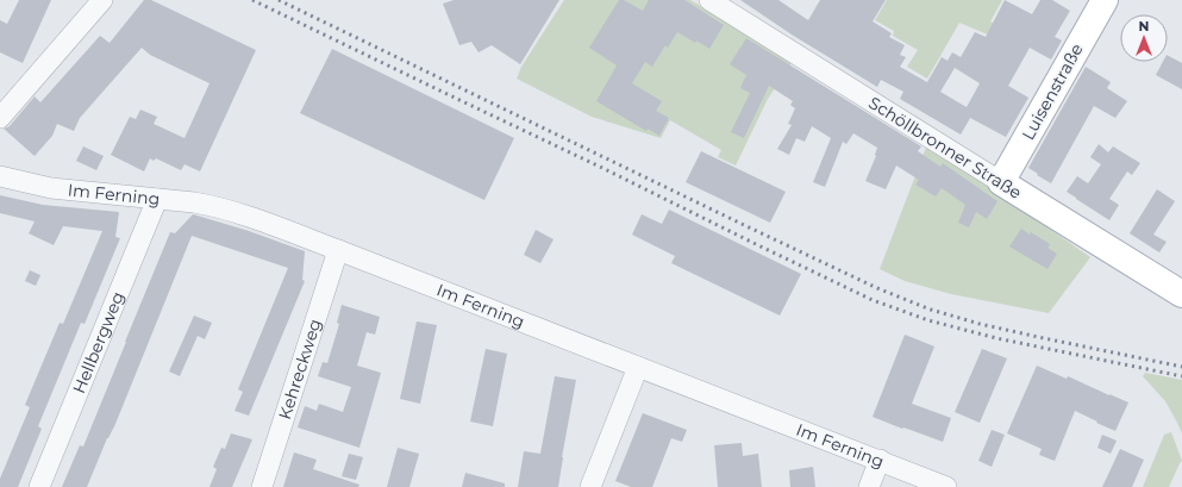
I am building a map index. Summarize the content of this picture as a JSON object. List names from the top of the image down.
{
  "streets": {
    "main road": ["Luisenstraße", "Schöllbronner Straße"],
    "street": ["Im Ferning", "Hellbergweg", "Kehreckweg"]
  },
  "crossings": [
    ["Luisenstraße", "Schöllbronner Straße"],
    ["Im Ferning", "Hellbergweg"],
    ["Im Ferning", "Kehreckweg"]
  ],
  "north": "top"
}
